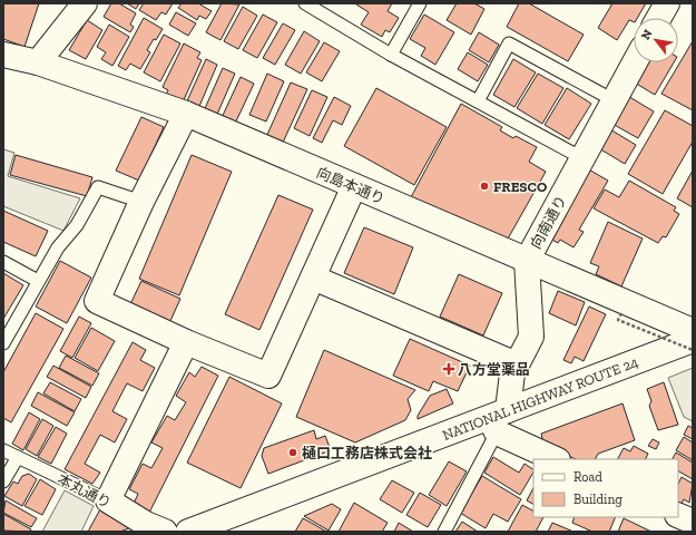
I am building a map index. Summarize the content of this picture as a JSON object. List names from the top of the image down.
{
  "streets": {
    "main road": [
      "向島本通り",
      "向南通り",
      "NATIONAL HIGHWAY ROUTE 24",
      "本丸通り"
    ]
  },
  "crossings": [
    ["向島本通り", "向南通り"],
    ["向南通り", "NATIONAL HIGHWAY ROUTE 24"]
  ],
  "places": {
    "other": ["FRESCO", "樋口工務店株式会社"],
    "health": ["八方堂薬品"]
  },
  "legend": ["Road", "Building"],
  "north": "top left"
}
